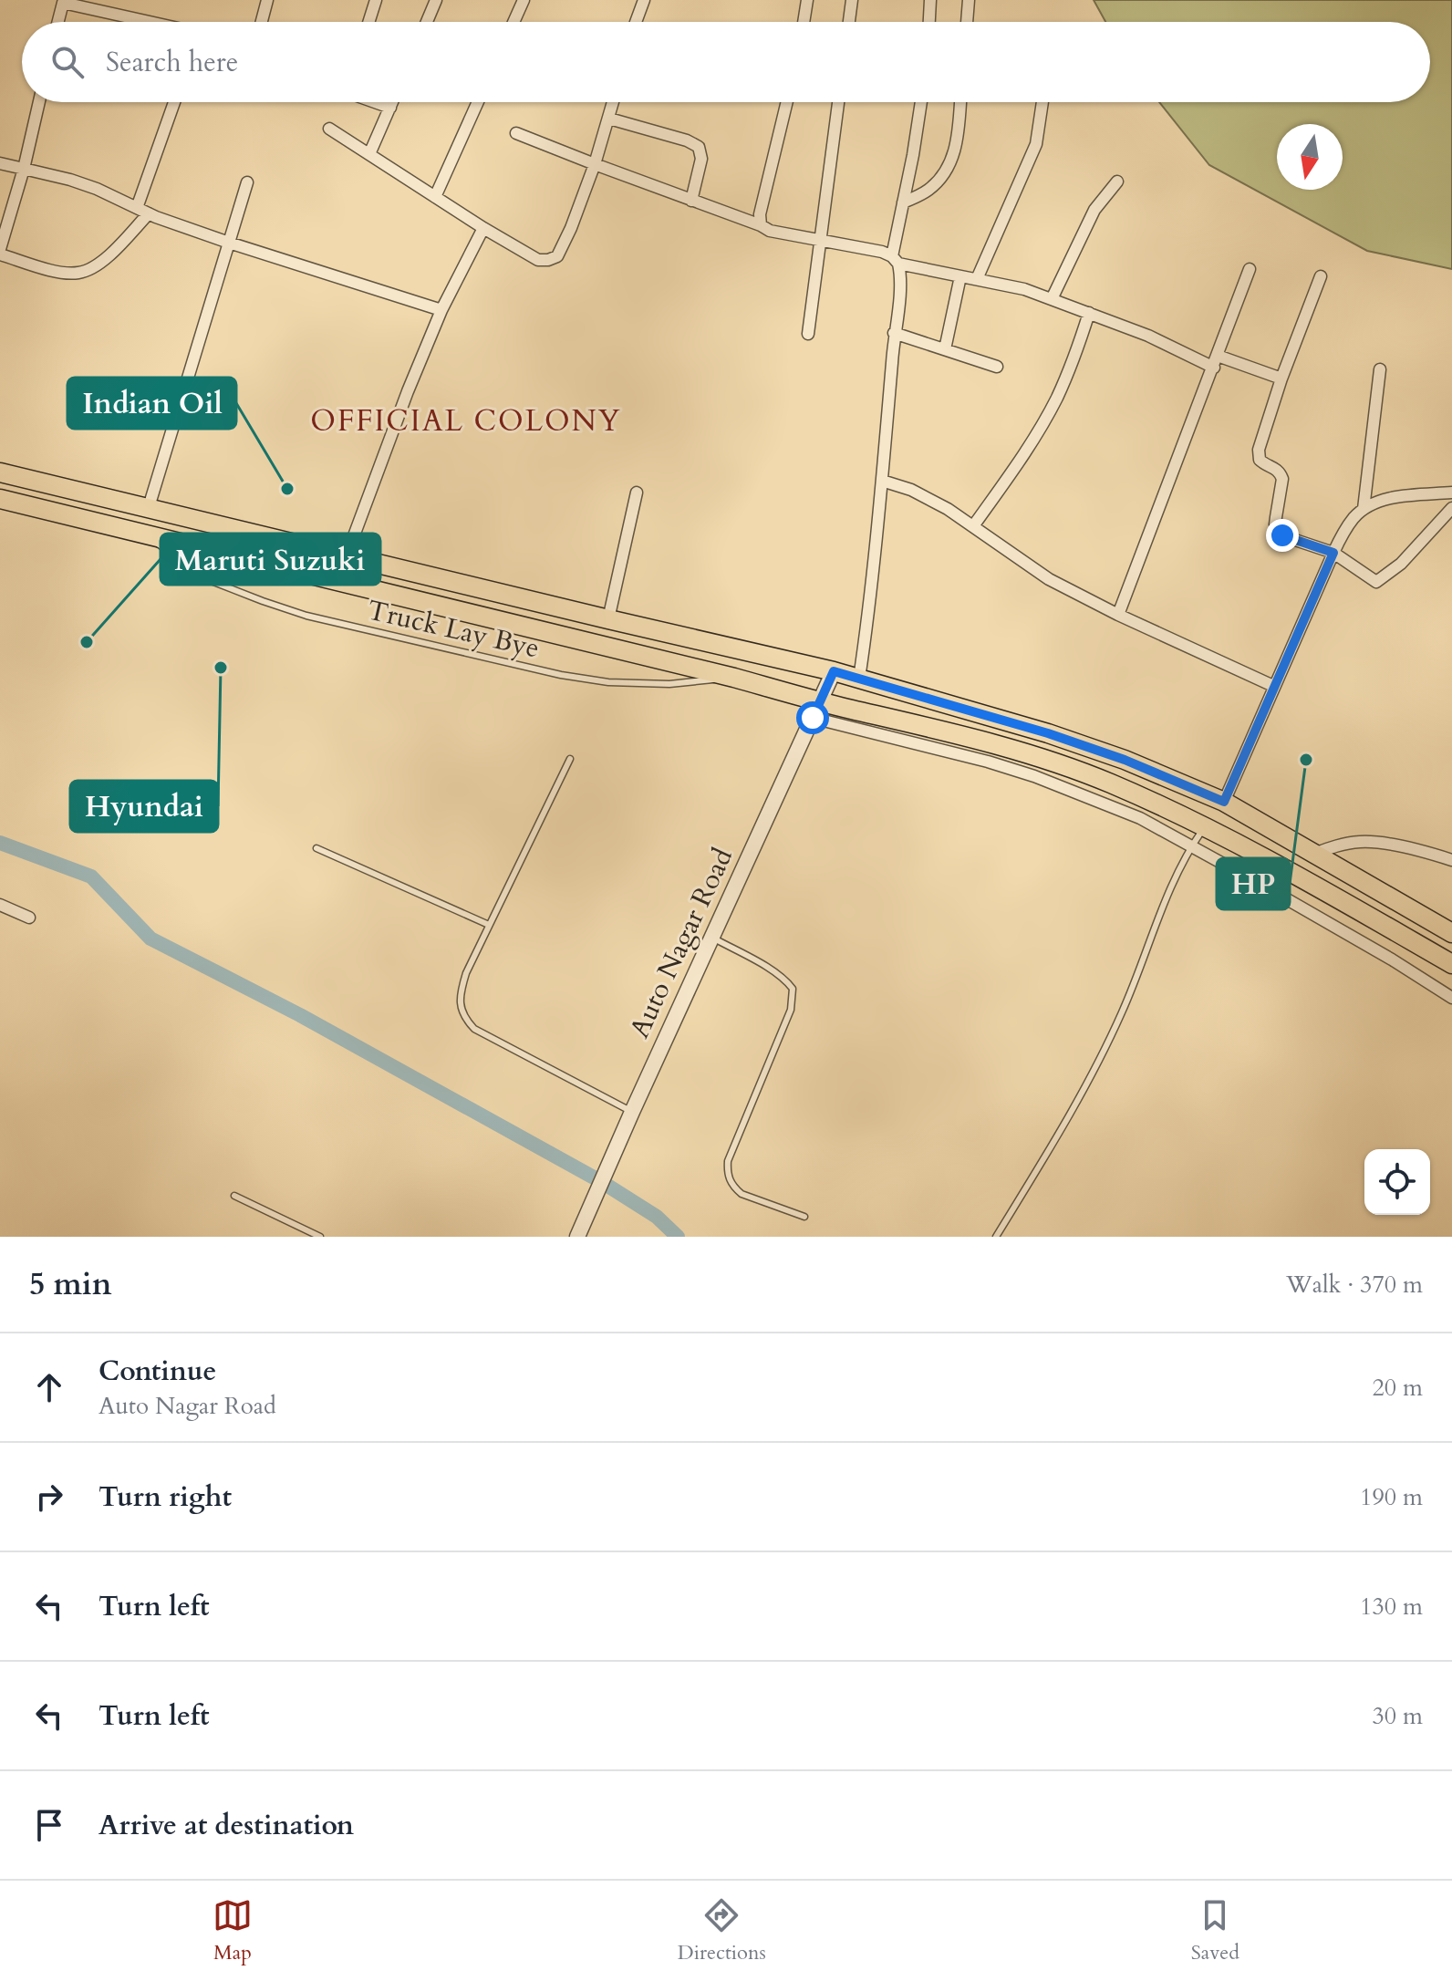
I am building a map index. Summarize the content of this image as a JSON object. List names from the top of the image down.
{
  "streets": {
    "street": ["Auto Nagar Road"],
    "lane": ["Truck Lay Bye"]
  },
  "districts": ["OFFICIAL COLONY"],
  "places": [
    "Indian Oil",
    "Maruti Suzuki",
    "Hyundai",
    "HP"
  ],
  "north": "bottom",
  "page": {
    "search": "Search here",
    "heading": ["5 min", "Walk · 370 m"],
    "list": [
      ["Continue", "Auto Nagar Road", "20 m"],
      ["Turn right", "190 m"],
      ["Turn left", "130 m"],
      ["Turn left", "30 m"],
      "Arrive at destination"
    ],
    "nav": ["Map", "Directions", "Saved"]
  }
}
